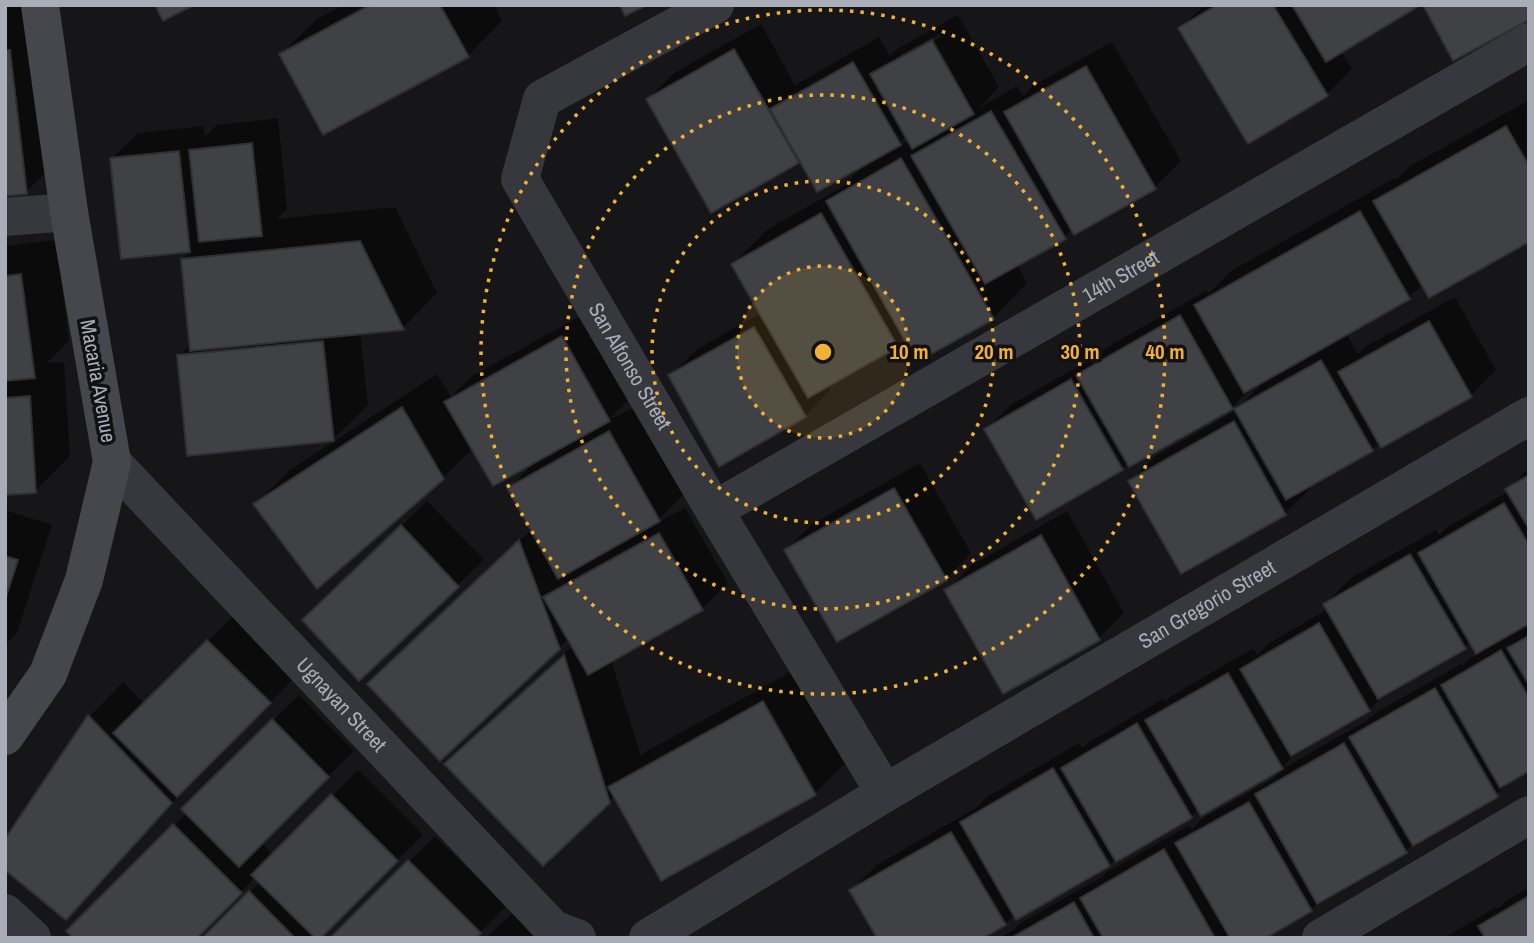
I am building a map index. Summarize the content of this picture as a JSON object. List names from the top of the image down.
{
  "streets": {
    "street": [
      "14th Street",
      "San Alfonso Street",
      "Macaria Avenue",
      "San Gregorio Street",
      "Ugnayan Street"
    ]
  },
  "crossings": [
    ["14th Street", "San Alfonso Street"],
    ["San Alfonso Street", "San Gregorio Street"],
    ["Macaria Avenue", "Ugnayan Street"]
  ],
  "rings": [
    "10 m",
    "20 m",
    "30 m",
    "40 m"
  ]
}
